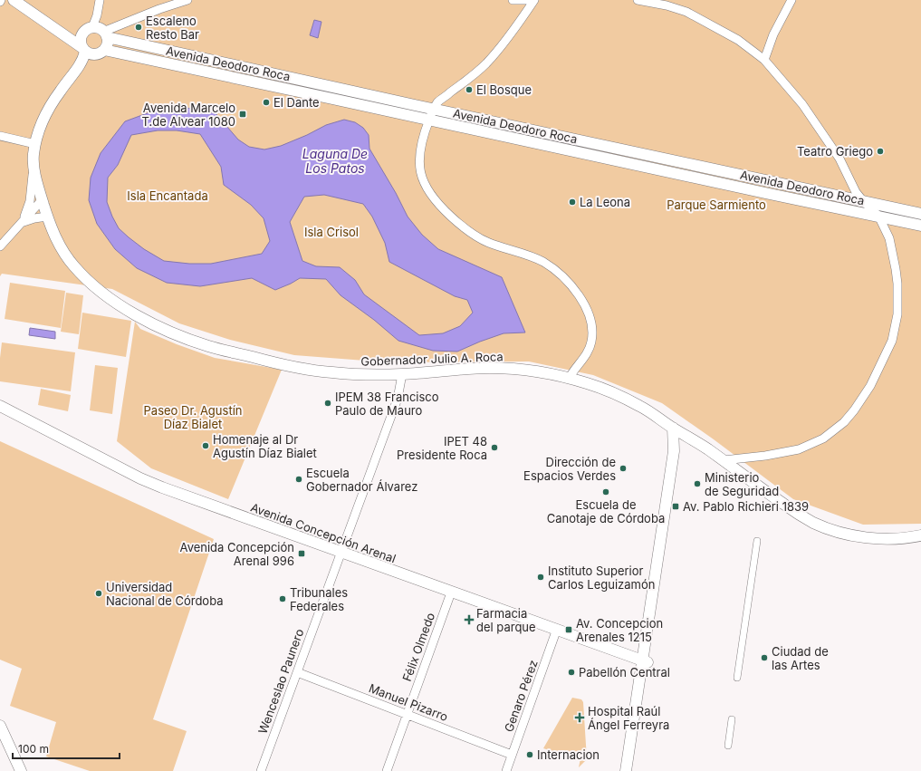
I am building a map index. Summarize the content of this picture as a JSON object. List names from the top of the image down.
{
  "streets": {
    "main road": ["Avenida Deodoro Roca", "Gobernador Julio A. Roca", "Avenida Concepción Arenal"],
    "street": [
      "Félix Olmedo",
      "Wenceslao Paunero",
      "Genaro Pérez",
      "Manuel Pizarro"
    ]
  },
  "crossings": [
    ["Avenida Deodoro Roca", "Gobernador Julio A. Roca"],
    ["Gobernador Julio A. Roca", "Wenceslao Paunero"],
    ["Avenida Concepción Arenal", "Félix Olmedo"],
    ["Avenida Concepción Arenal", "Wenceslao Paunero"],
    ["Avenida Concepción Arenal", "Genaro Pérez"],
    ["Félix Olmedo", "Manuel Pizarro"],
    ["Wenceslao Paunero", "Manuel Pizarro"],
    ["Genaro Pérez", "Manuel Pizarro"]
  ],
  "water": ["Laguna De Los Patos"],
  "parks": [
    "Isla Encantada",
    "Parque Sarmiento",
    "Isla Crisol",
    "Paseo Dr. Agustín Díaz Bialet"
  ],
  "places": {
    "other": [
      "Escaleno Resto Bar",
      "El Bosque",
      "El Dante",
      "Teatro Griego",
      "La Leona",
      "IPEM 38 Francisco Paulo de Mauro",
      "Homenaje al Dr Agustín Díaz Bialet",
      "IPET 48 Presidente Roca",
      "Dirección de Espacios Verdes",
      "Escuela Gobernador Álvarez",
      "Ministerio de Seguridad",
      "Escuela de Canotaje de Córdoba",
      "Instituto Superior Carlos Leguizamón",
      "Universidad Nacional de Córdoba",
      "Tribunales Federales",
      "Ciudad de las Artes",
      "Pabellón Central",
      "Internacion"
    ],
    "transit": [
      "Avenida Marcelo T.de Alvear 1080",
      "Av. Pablo Richieri 1839",
      "Avenida Concepción Arenal 996",
      "Av. Concepcion Arenales 1215"
    ],
    "health": ["Farmacia del parque", "Hospital Raúl Ángel Ferreyra"]
  },
  "scale_bar": "100 m"
}
